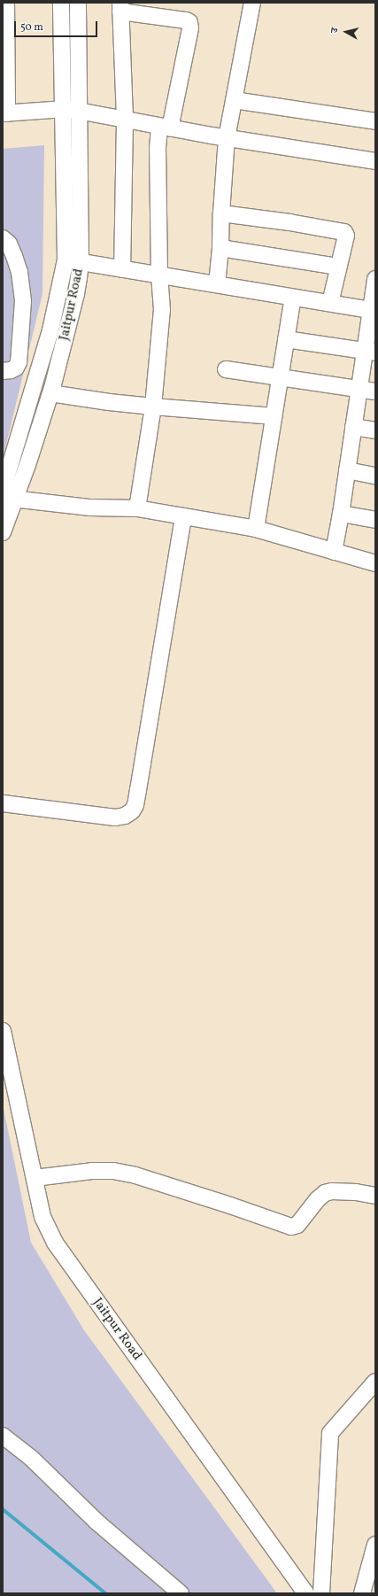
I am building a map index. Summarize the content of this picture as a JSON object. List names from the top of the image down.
{
  "streets": {
    "street": ["Jaitpur Road"]
  },
  "scale_bar": "50 m",
  "north": "left"
}
